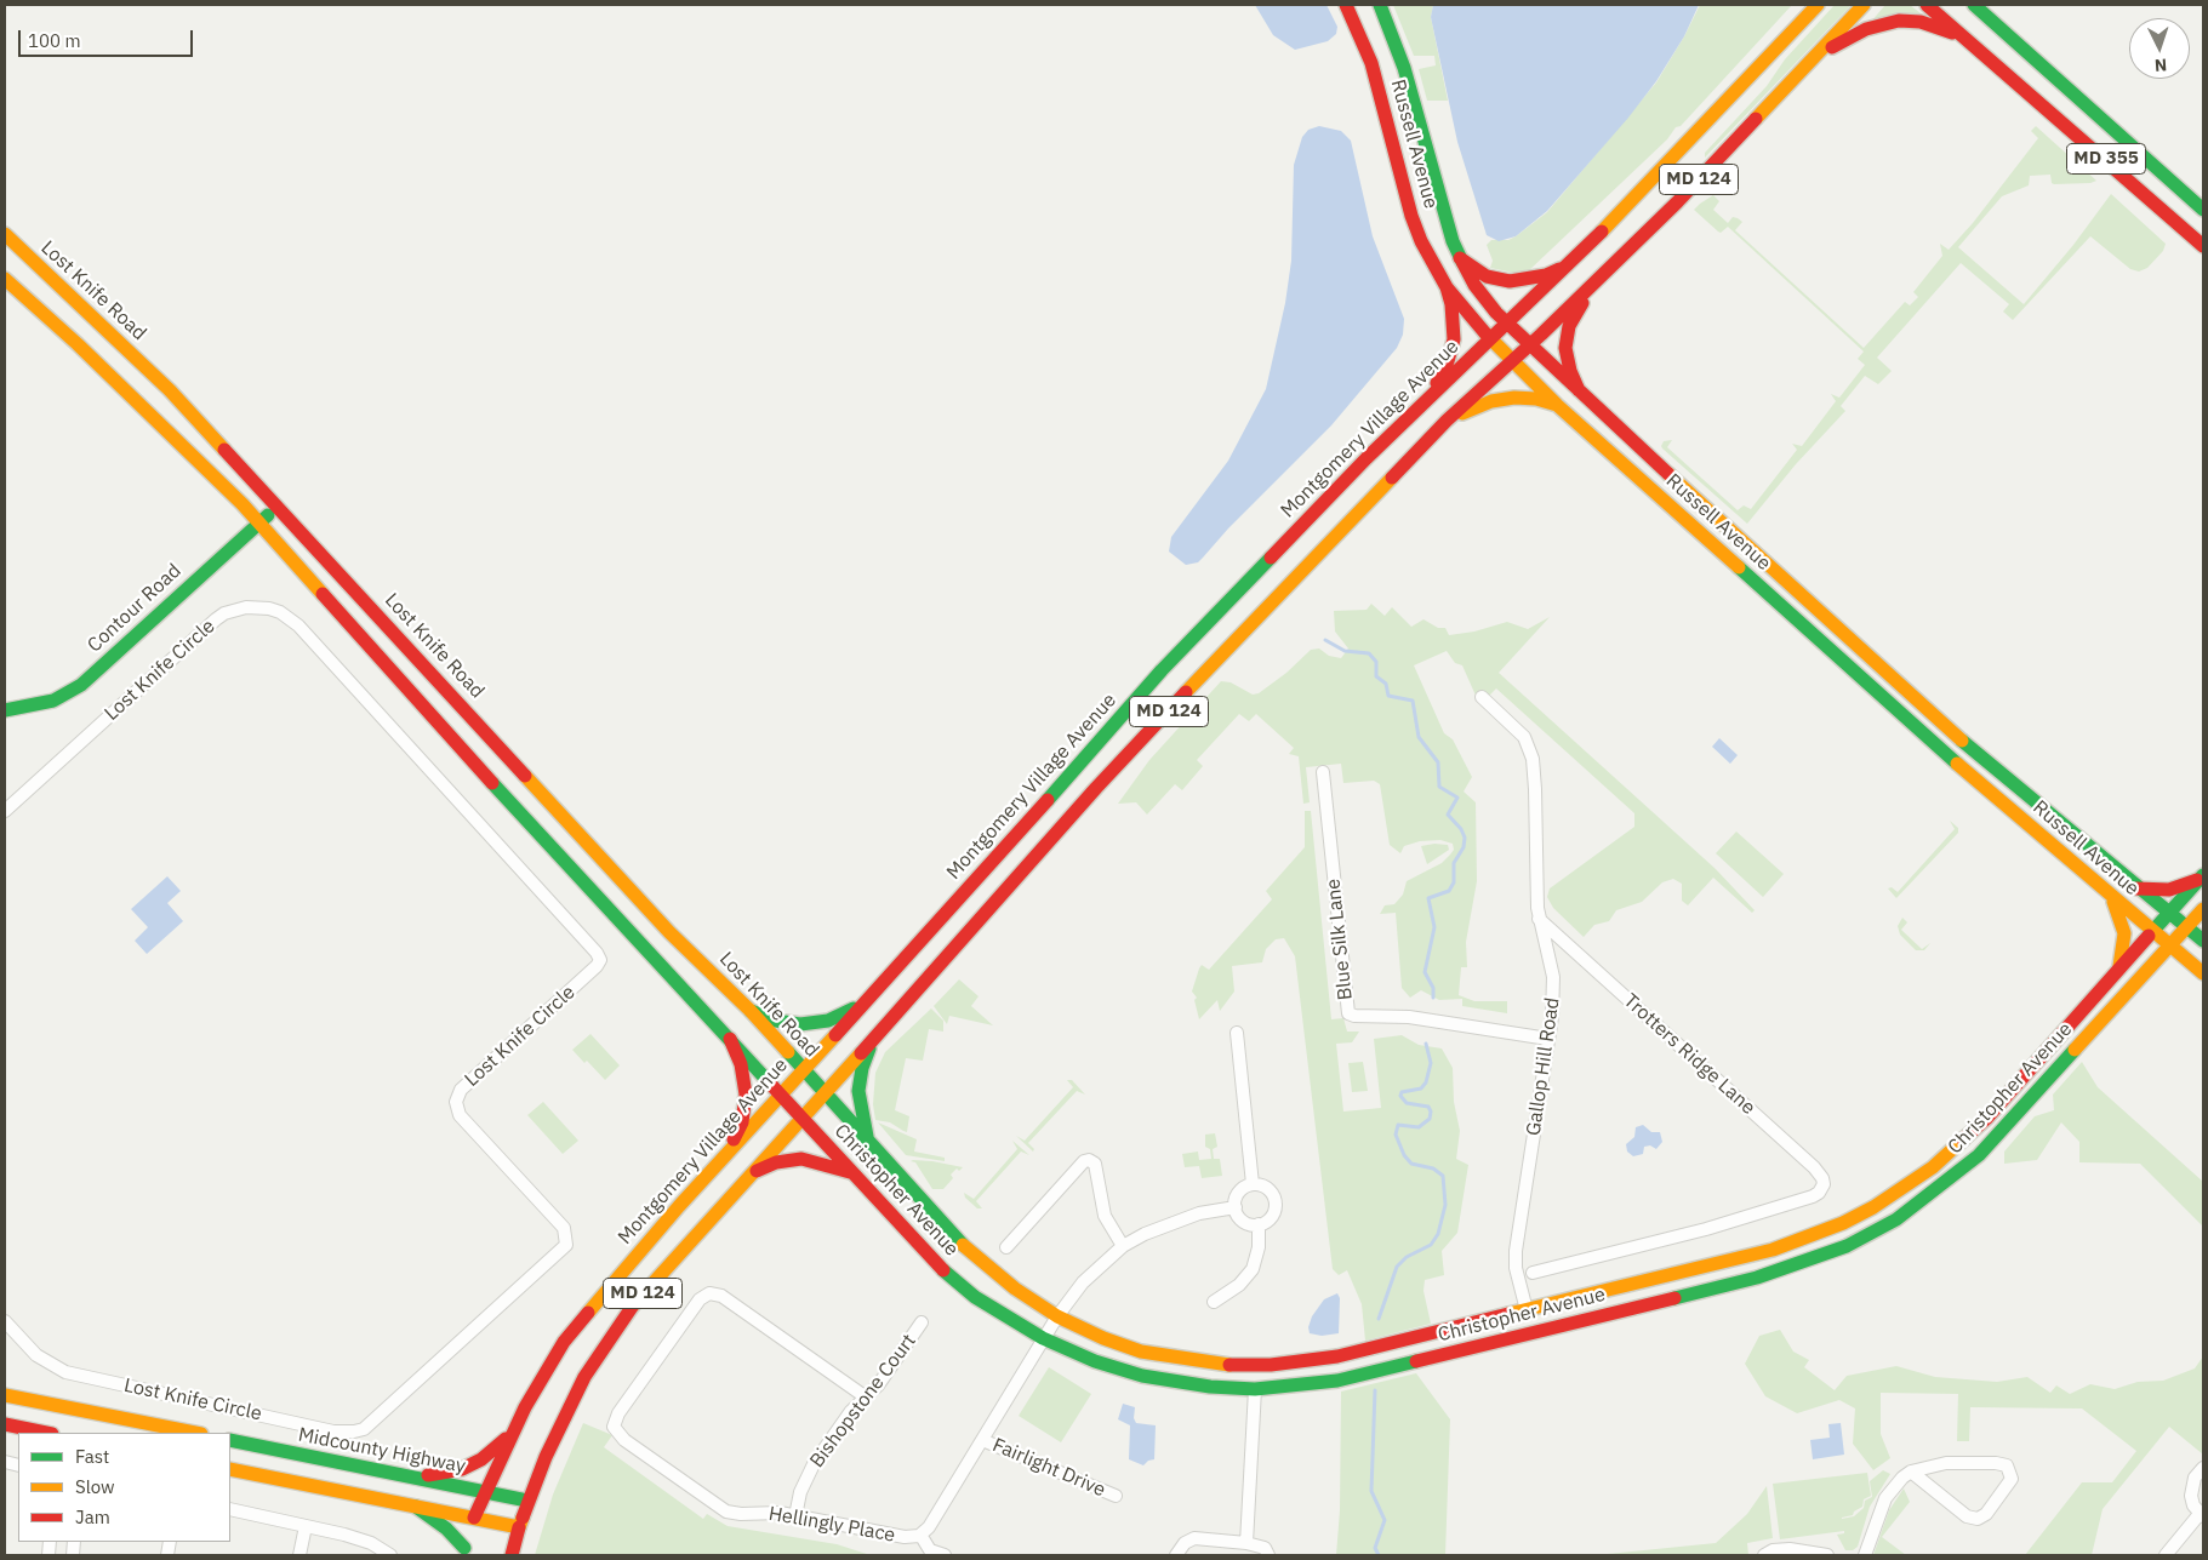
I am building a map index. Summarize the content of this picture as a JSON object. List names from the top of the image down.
{
  "streets": {
    "street": [
      "Russell Avenue",
      "MD 355",
      "MD 124",
      "Lost Knife Road",
      "Montgomery Village Avenue",
      "Contour Road",
      "Lost Knife Circle",
      "Blue Silk Lane",
      "Trotters Ridge Lane",
      "Gallop Hill Road",
      "Christopher Avenue",
      "Bishopstone Court",
      "Midcounty Highway",
      "Fairlight Drive",
      "Hellingly Place"
    ]
  },
  "crossings": [
    ["Russell Avenue", "Montgomery Village Avenue"],
    ["Russell Avenue", "Christopher Avenue"],
    ["MD 124", "Montgomery Village Avenue"],
    ["MD 124", "Midcounty Highway"],
    ["Lost Knife Road", "Montgomery Village Avenue"],
    ["Lost Knife Road", "Contour Road"],
    ["Lost Knife Road", "Christopher Avenue"],
    ["Montgomery Village Avenue", "Christopher Avenue"],
    ["Montgomery Village Avenue", "Midcounty Highway"],
    ["Blue Silk Lane", "Gallop Hill Road"],
    ["Trotters Ridge Lane", "Gallop Hill Road"],
    ["Gallop Hill Road", "Christopher Avenue"],
    ["Christopher Avenue", "Hellingly Place"],
    ["Bishopstone Court", "Hellingly Place"],
    ["Fairlight Drive", "Hellingly Place"]
  ],
  "legend": ["Fast", "Slow", "Jam"],
  "scale_bar": "100 m",
  "north": "bottom"
}
